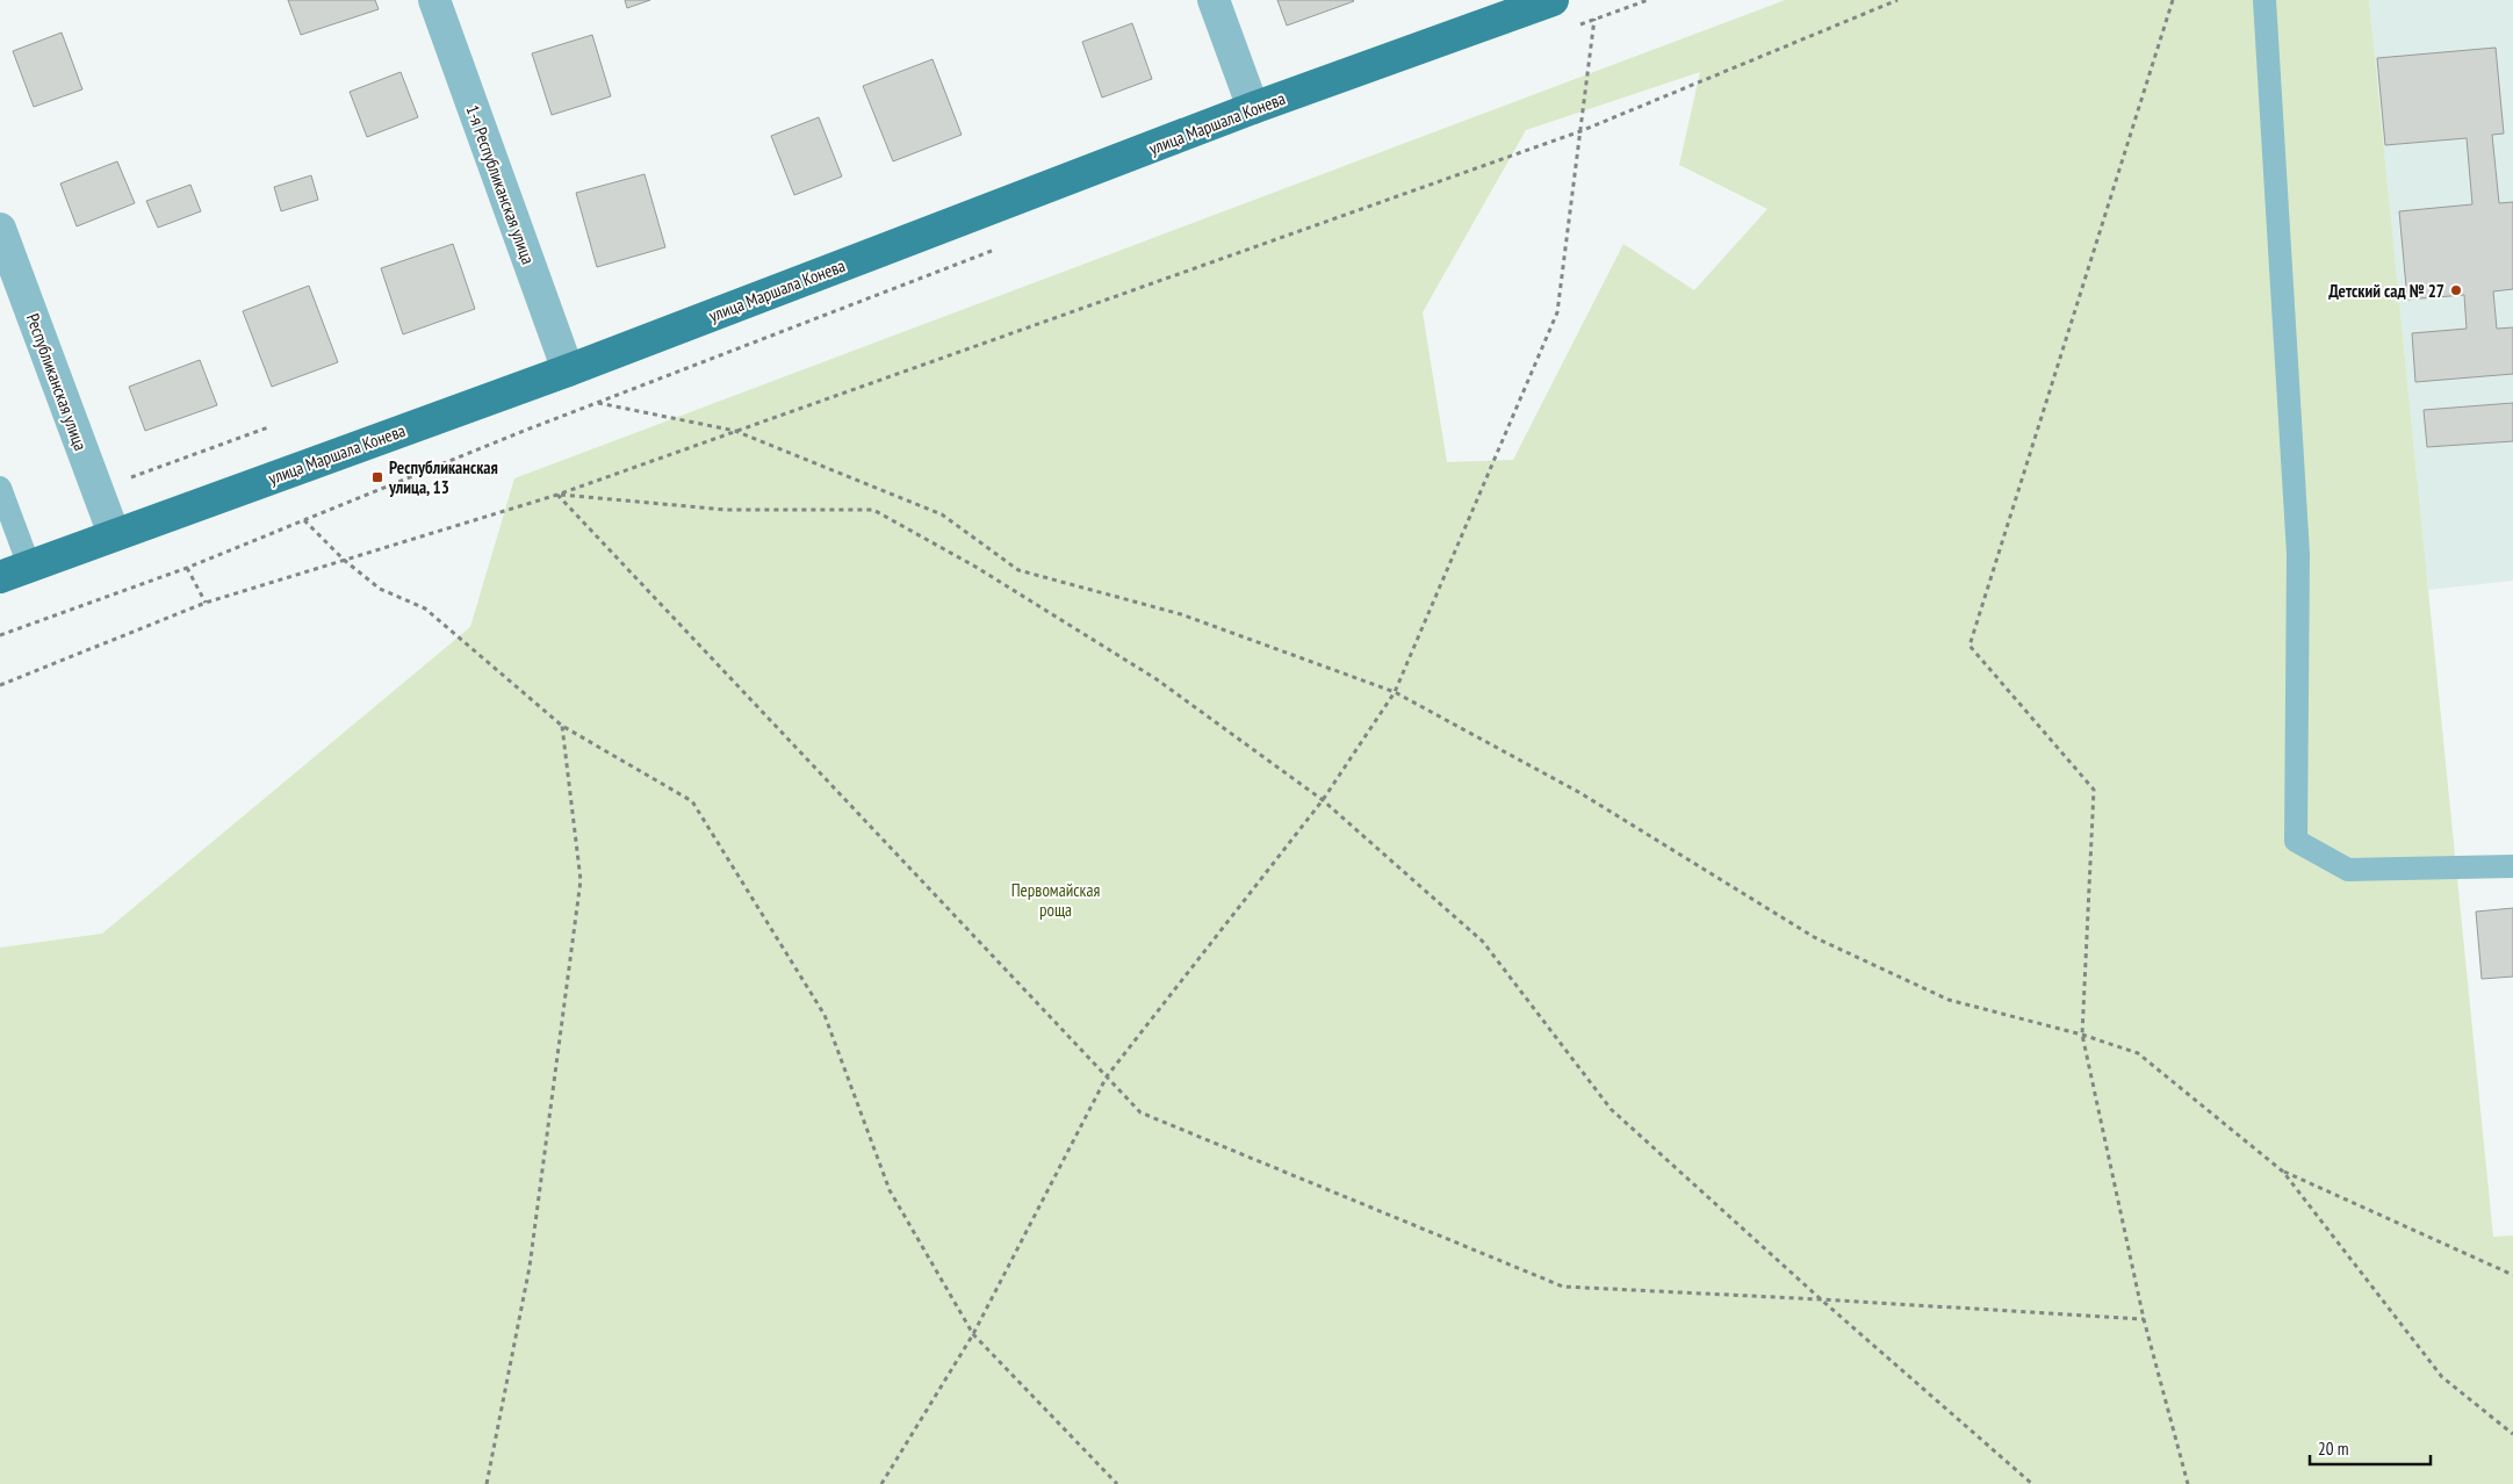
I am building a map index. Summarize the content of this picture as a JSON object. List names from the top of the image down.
{
  "streets": {
    "main road": ["улица Маршала Конева"],
    "street": ["1-я Республиканская улица", "Республиканская улица"]
  },
  "crossings": [
    ["улица Маршала Конева", "1-я Республиканская улица"],
    ["улица Маршала Конева", "Республиканская улица"]
  ],
  "parks": ["Первомайская роща"],
  "places": {
    "other": ["Детский сад № 27"],
    "transit": ["Республиканская улица, 13"]
  },
  "scale_bar": "20 m"
}
